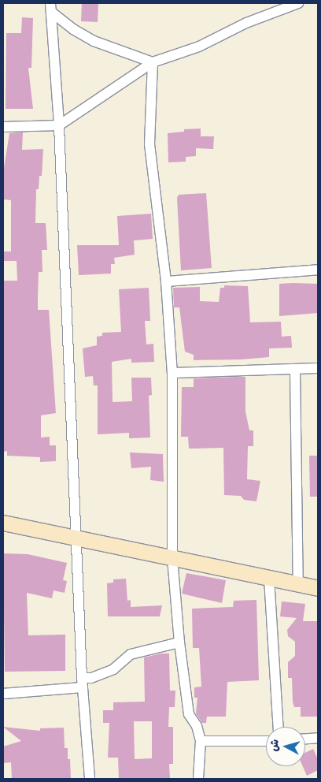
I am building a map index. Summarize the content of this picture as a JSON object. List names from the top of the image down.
{
  "north": "left"
}
